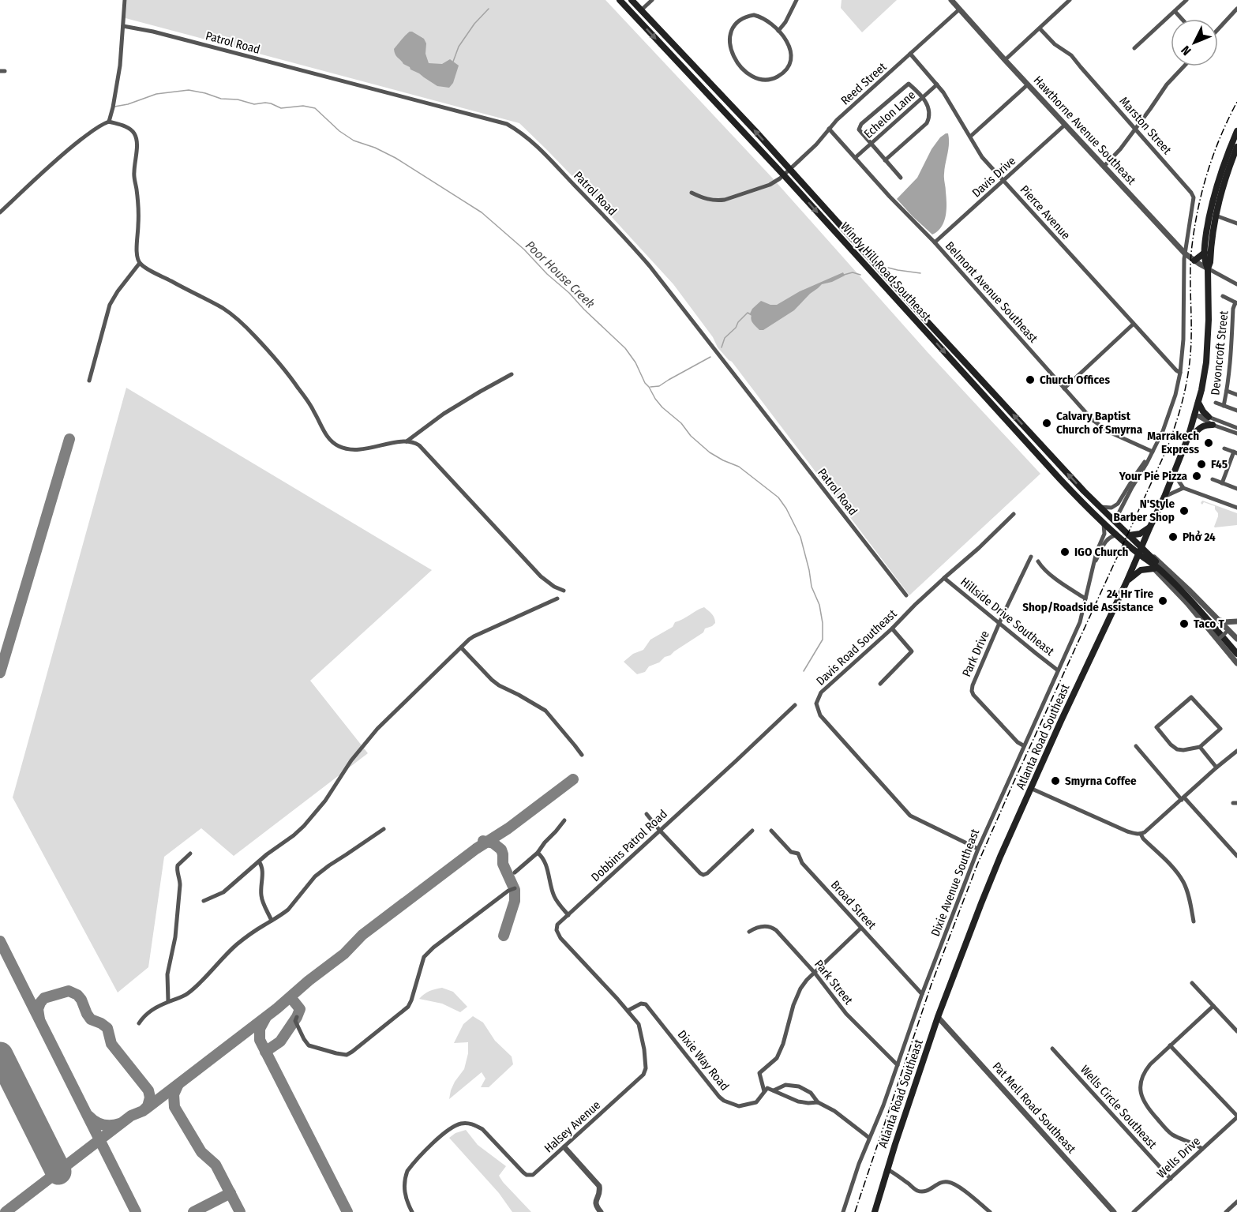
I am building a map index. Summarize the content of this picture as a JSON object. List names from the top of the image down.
{
  "streets": {
    "main road": ["Windy Hill Road Southeast", "Atlanta Road Southeast"],
    "street": [
      "Patrol Road",
      "Reed Street",
      "Echelon Lane",
      "Marston Street",
      "Hawthorne Avenue Southeast",
      "Davis Drive",
      "Pierce Avenue",
      "Belmont Avenue Southeast",
      "Devoncroft Street",
      "Hillside Drive Southeast",
      "Davis Road Southeast",
      "Park Drive",
      "Dobbins Patrol Road",
      "Dixie Avenue Southeast",
      "Broad Street",
      "Park Street",
      "Dixie Way Road",
      "Wells Circle Southeast",
      "Pat Mell Road Southeast",
      "Halsey Avenue",
      "Wells Drive"
    ]
  },
  "crossings": [
    ["Reed Street", "Hawthorne Avenue Southeast"],
    ["Reed Street", "Pierce Avenue"],
    ["Reed Street", "Windy Hill Road Southeast"],
    ["Reed Street", "Belmont Avenue Southeast"],
    ["Echelon Lane", "Pierce Avenue"],
    ["Echelon Lane", "Belmont Avenue Southeast"],
    ["Marston Street", "Hawthorne Avenue Southeast"],
    ["Hawthorne Avenue Southeast", "Davis Drive"],
    ["Hawthorne Avenue Southeast", "Atlanta Road Southeast"],
    ["Davis Drive", "Pierce Avenue"],
    ["Davis Drive", "Belmont Avenue Southeast"],
    ["Windy Hill Road Southeast", "Atlanta Road Southeast"],
    ["Windy Hill Road Southeast", "Dixie Avenue Southeast"],
    ["Hillside Drive Southeast", "Davis Road Southeast"],
    ["Hillside Drive Southeast", "Park Drive"],
    ["Hillside Drive Southeast", "Dixie Avenue Southeast"],
    ["Davis Road Southeast", "Dixie Avenue Southeast"],
    ["Park Drive", "Dixie Avenue Southeast"],
    ["Atlanta Road Southeast", "Pat Mell Road Southeast"],
    ["Dobbins Patrol Road", "Halsey Avenue"],
    ["Dixie Avenue Southeast", "Broad Street"],
    ["Dixie Avenue Southeast", "Park Street"],
    ["Dixie Way Road", "Halsey Avenue"],
    ["Wells Circle Southeast", "Wells Drive"]
  ],
  "water": ["Poor House Creek"],
  "places": [
    "Church Offices",
    "Calvary Baptist Church of Smyrna",
    "Marrakech Express",
    "F45",
    "Your Pie Pizza",
    "N'Style Barber Shop",
    "Phở 24",
    "IGO Church",
    "24 Hr Tire Shop/Roadside Assistance",
    "Taco T",
    "Smyrna Coffee"
  ],
  "north": "bottom left"
}
